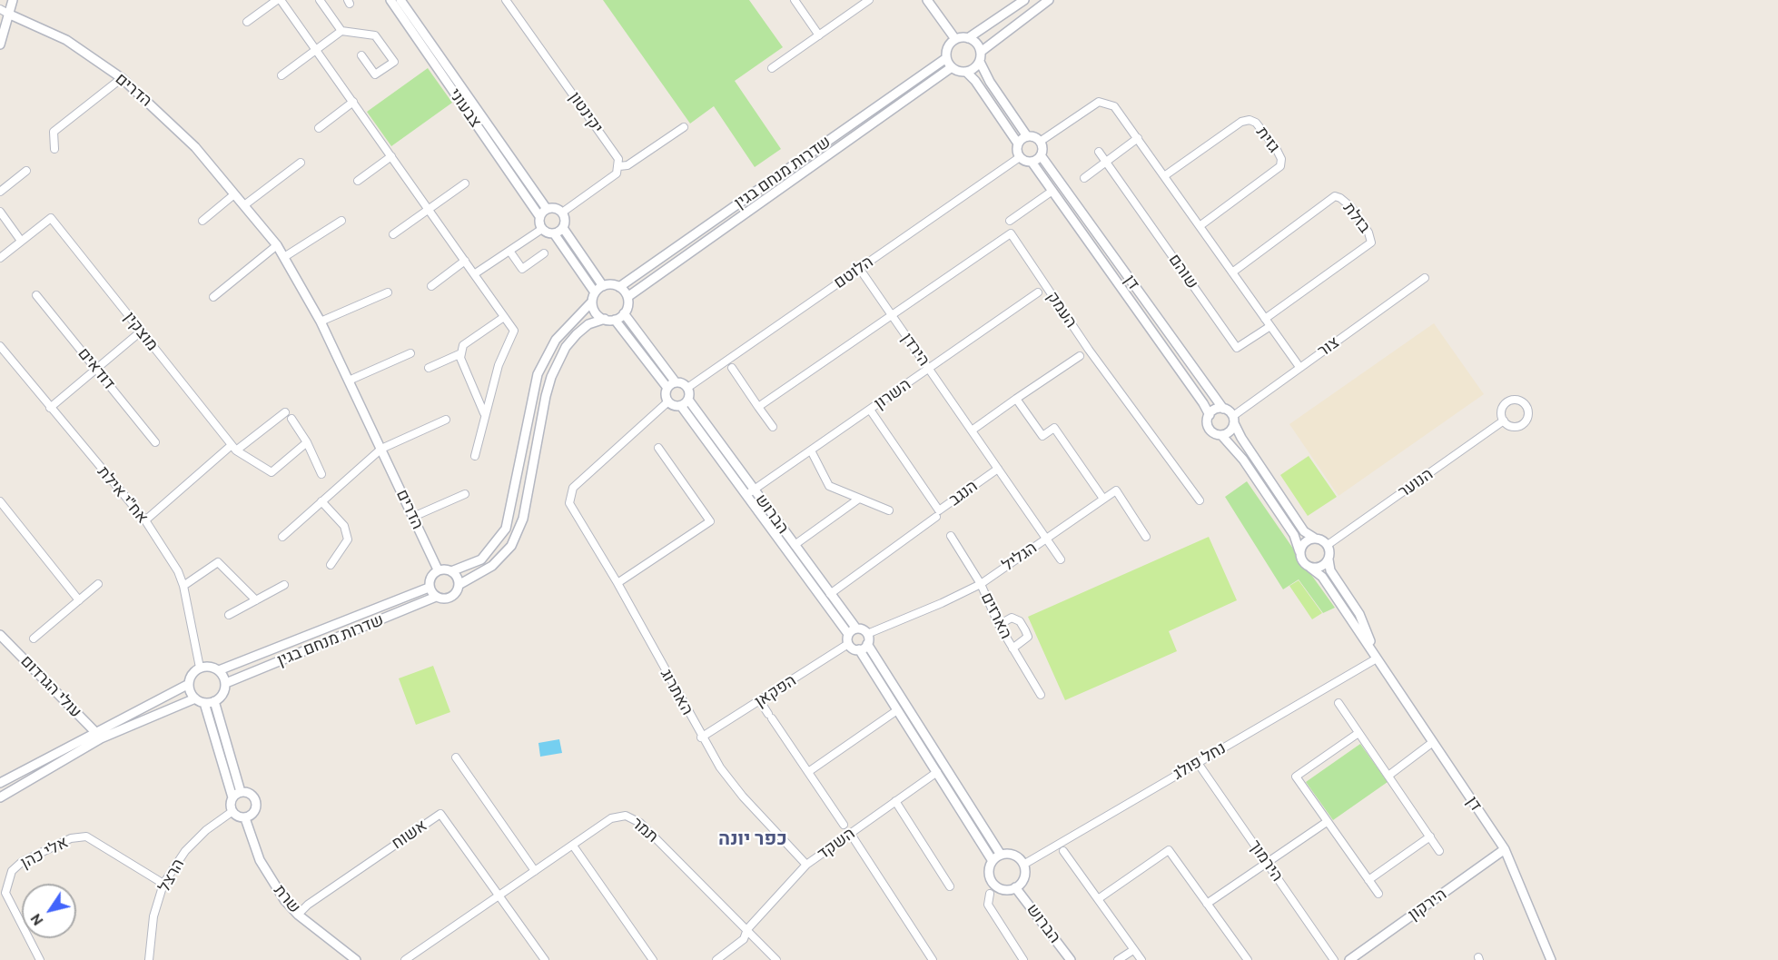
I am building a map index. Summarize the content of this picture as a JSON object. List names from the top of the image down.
{
  "streets": {
    "street": [
      "הדרים",
      "צבעוני",
      "יקינטון",
      "גזית",
      "שדרות מנחם בגין",
      "בזלת",
      "שוהם",
      "הלוטם",
      "דן",
      "העמק",
      "מוצקין",
      "צור",
      "הירדן",
      "דודאים",
      "השרון",
      "הנוער",
      "הנגב",
      "אח\"י אילת",
      "הברוש",
      "הגליל",
      "הארזים",
      "עולי הגרדום",
      "הפקאן",
      "האתרוג",
      "נחל פולג",
      "תמר",
      "אשוח",
      "השקד",
      "אלי כהן",
      "הירמוך",
      "הרצל",
      "שרת",
      "הירקון"
    ]
  },
  "crossings": [
    ["הדרים", "שדרות מנחם בגין"],
    ["שדרות מנחם בגין", "אח\"י אילת"],
    ["הלוטם", "דן"],
    ["הלוטם", "הירדן"],
    ["הלוטם", "הברוש"],
    ["הלוטם", "האתרוג"],
    ["דן", "צור"],
    ["דן", "הנוער"],
    ["דן", "נחל פולג"],
    ["דן", "הירקון"],
    ["העמק", "הירדן"],
    ["הירדן", "השרון"],
    ["הירדן", "הנגב"],
    ["השרון", "הנגב"],
    ["השרון", "הברוש"],
    ["הברוש", "הגליל"],
    ["הברוש", "הפקאן"],
    ["הברוש", "האתרוג"],
    ["הברוש", "נחל פולג"],
    ["הגליל", "הארזים"],
    ["הגליל", "הפקאן"],
    ["הפקאן", "האתרוג"],
    ["האתרוג", "השקד"],
    ["נחל פולג", "הירמוך"],
    ["תמר", "אשוח"],
    ["תמר", "השקד"],
    ["אשוח", "שרת"],
    ["אלי כהן", "הרצל"],
    ["הרצל", "שרת"]
  ],
  "districts": ["כפר יונה"],
  "north": "bottom left"
}
